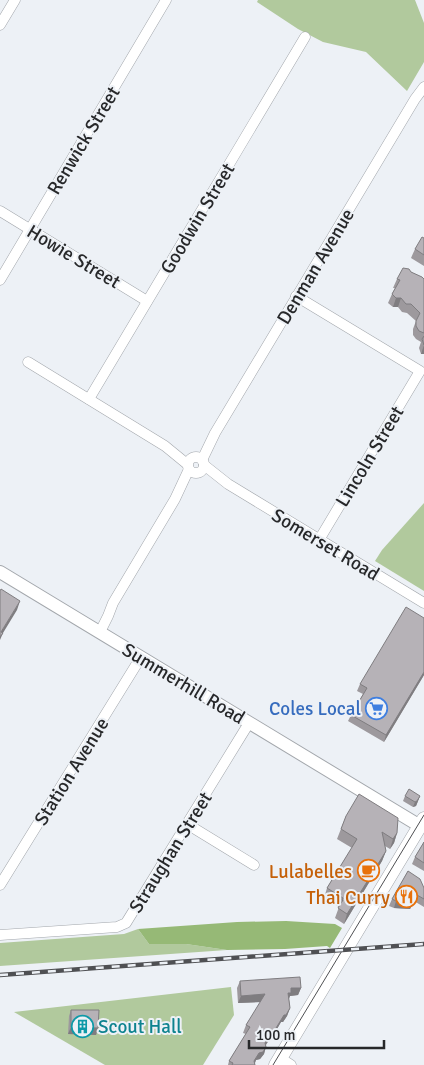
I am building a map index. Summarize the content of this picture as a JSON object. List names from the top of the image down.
{
  "streets": {
    "main road": ["Summerhill Road"],
    "street": [
      "Renwick Street",
      "Goodwin Street",
      "Howie Street",
      "Denman Avenue",
      "Lincoln Street",
      "Somerset Road",
      "Station Avenue",
      "Straughan Street"
    ]
  },
  "crossings": [
    ["Renwick Street", "Howie Street"],
    ["Goodwin Street", "Howie Street"],
    ["Goodwin Street", "Somerset Road"],
    ["Denman Avenue", "Lincoln Street"],
    ["Denman Avenue", "Somerset Road"],
    ["Denman Avenue", "Summerhill Road"],
    ["Lincoln Street", "Somerset Road"],
    ["Summerhill Road", "Station Avenue"],
    ["Summerhill Road", "Straughan Street"]
  ],
  "places": {
    "supermarket": ["Coles Local"],
    "cafe": ["Lulabelles"],
    "restaurant": ["Thai Curry"],
    "building": ["Scout Hall"]
  },
  "scale_bar": "100 m"
}
